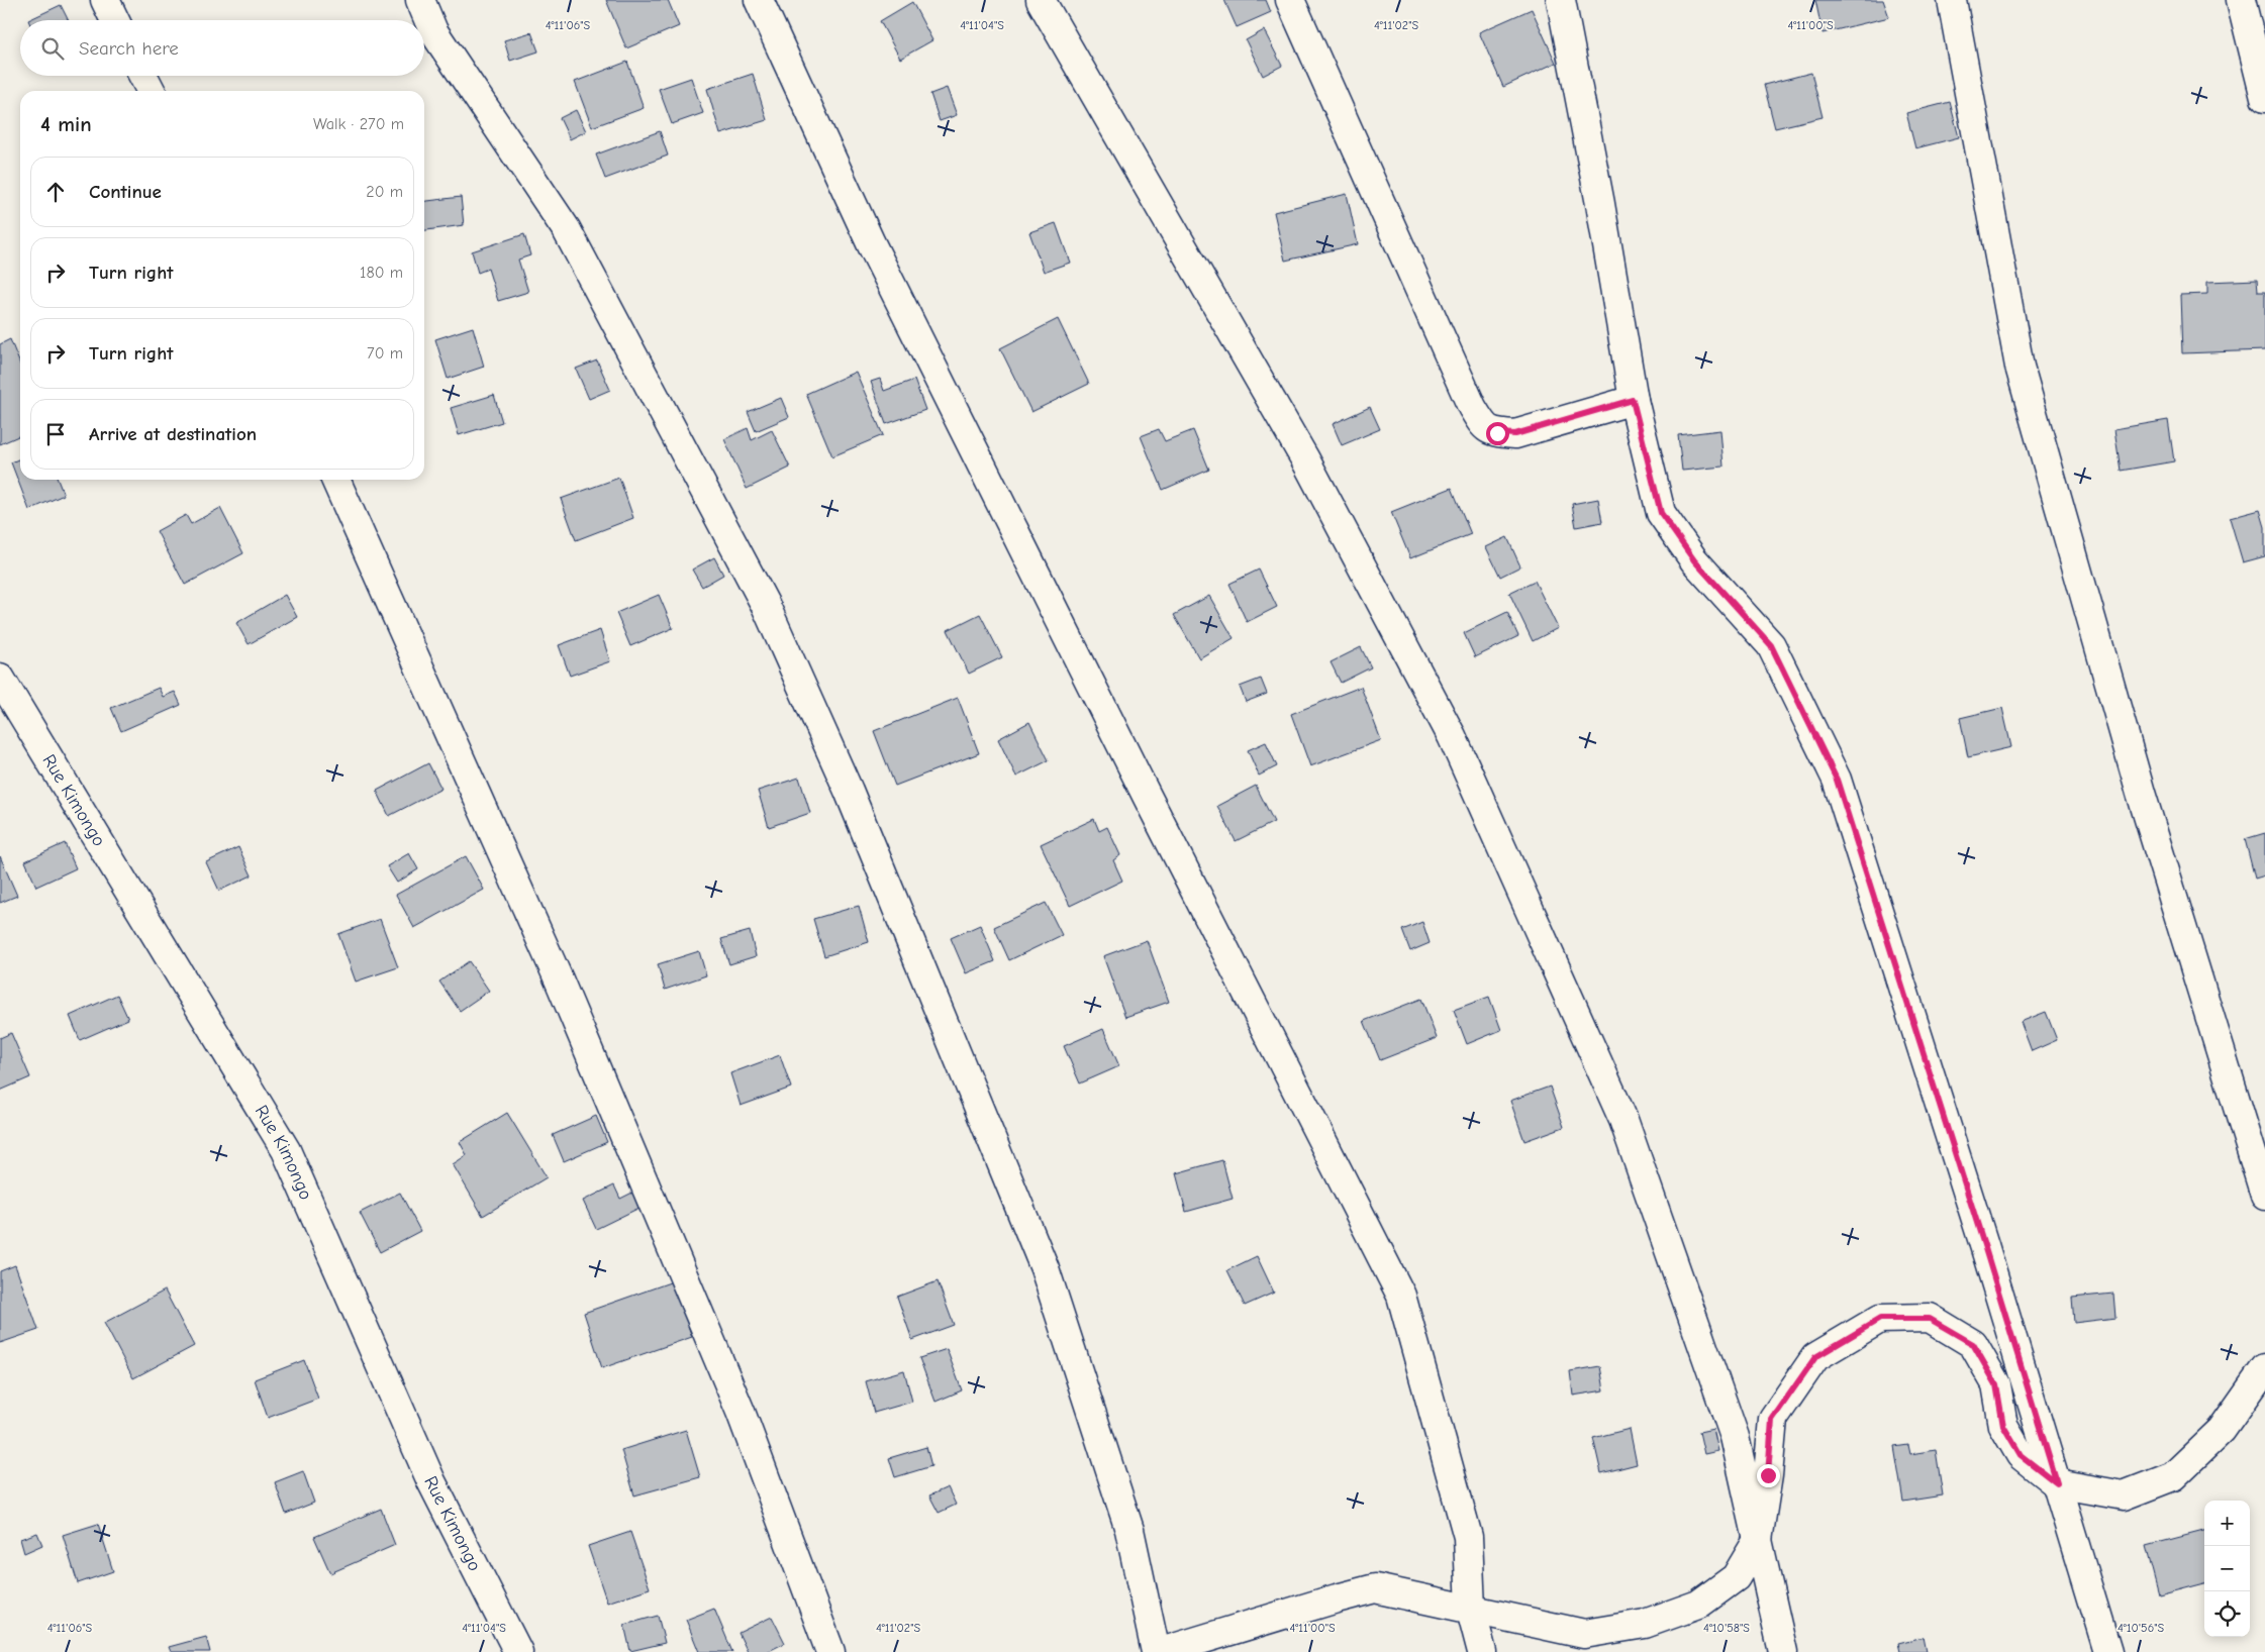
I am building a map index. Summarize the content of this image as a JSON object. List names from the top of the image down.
{
  "streets": {
    "street": ["Rue Kimongo"]
  },
  "page": {
    "search": "Search here",
    "heading": ["4 min", "Walk · 270 m"],
    "list": [
      ["Continue", "20 m"],
      ["Turn right", "180 m"],
      ["Turn right", "70 m"],
      "Arrive at destination"
    ],
    "map_buttons": ["+", "−"]
  },
  "coordinates": [
    "4°11'06\"S",
    "4°11'04\"S",
    "4°11'02\"S",
    "4°11'00\"S",
    "4°10'58\"S",
    "4°10'56\"S"
  ]
}
